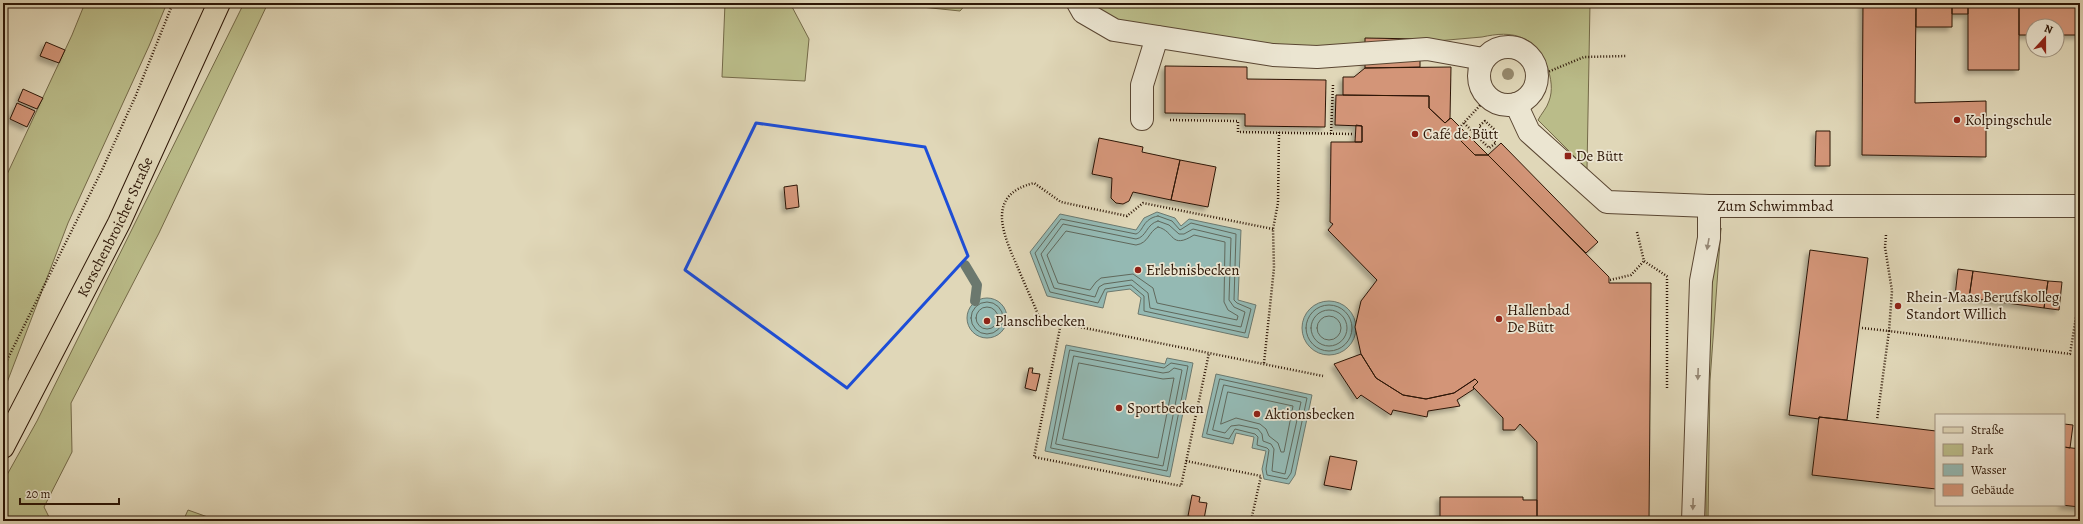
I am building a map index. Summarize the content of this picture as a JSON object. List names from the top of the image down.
{
  "streets": {
    "main road": ["Korschenbroicher Straße"],
    "street": ["Zum Schwimmbad"]
  },
  "places": {
    "other": [
      "Kolpingschule",
      "Café de Bütt",
      "Erlebnisbecken",
      "Rhein-Maas Berufskolleg Standort Willich",
      "Hallenbad De Bütt",
      "Planschbecken",
      "Sportbecken",
      "Aktionsbecken"
    ],
    "transit": ["De Bütt"]
  },
  "legend": [
    "Straße",
    "Park",
    "Wasser",
    "Gebäude"
  ],
  "scale_bar": "20 m",
  "north": "top"
}
